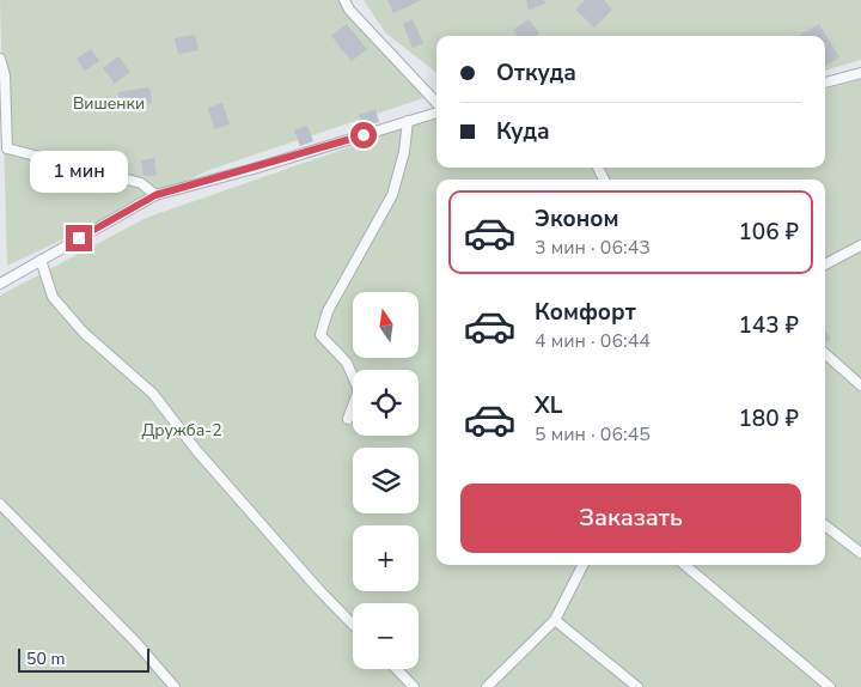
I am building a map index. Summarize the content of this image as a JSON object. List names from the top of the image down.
{
  "parks": ["Вишенки", "Дружба-2"],
  "scale_bar": "50 m",
  "north": "top",
  "page": {
    "banner": ["Откуда", "Куда"],
    "bubble": "1 мин",
    "list": [
      {
        "name": "Эконом",
        "note": "3 мин · 06:43",
        "value": "106 ₽"
      },
      {
        "name": "Комфорт",
        "note": "4 мин · 06:44",
        "value": "143 ₽"
      },
      {
        "name": "XL",
        "note": "5 мин · 06:45",
        "value": "180 ₽"
      }
    ],
    "map_buttons": ["+", "−"],
    "buttons": "Заказать",
    "scale": "50 m"
  }
}
